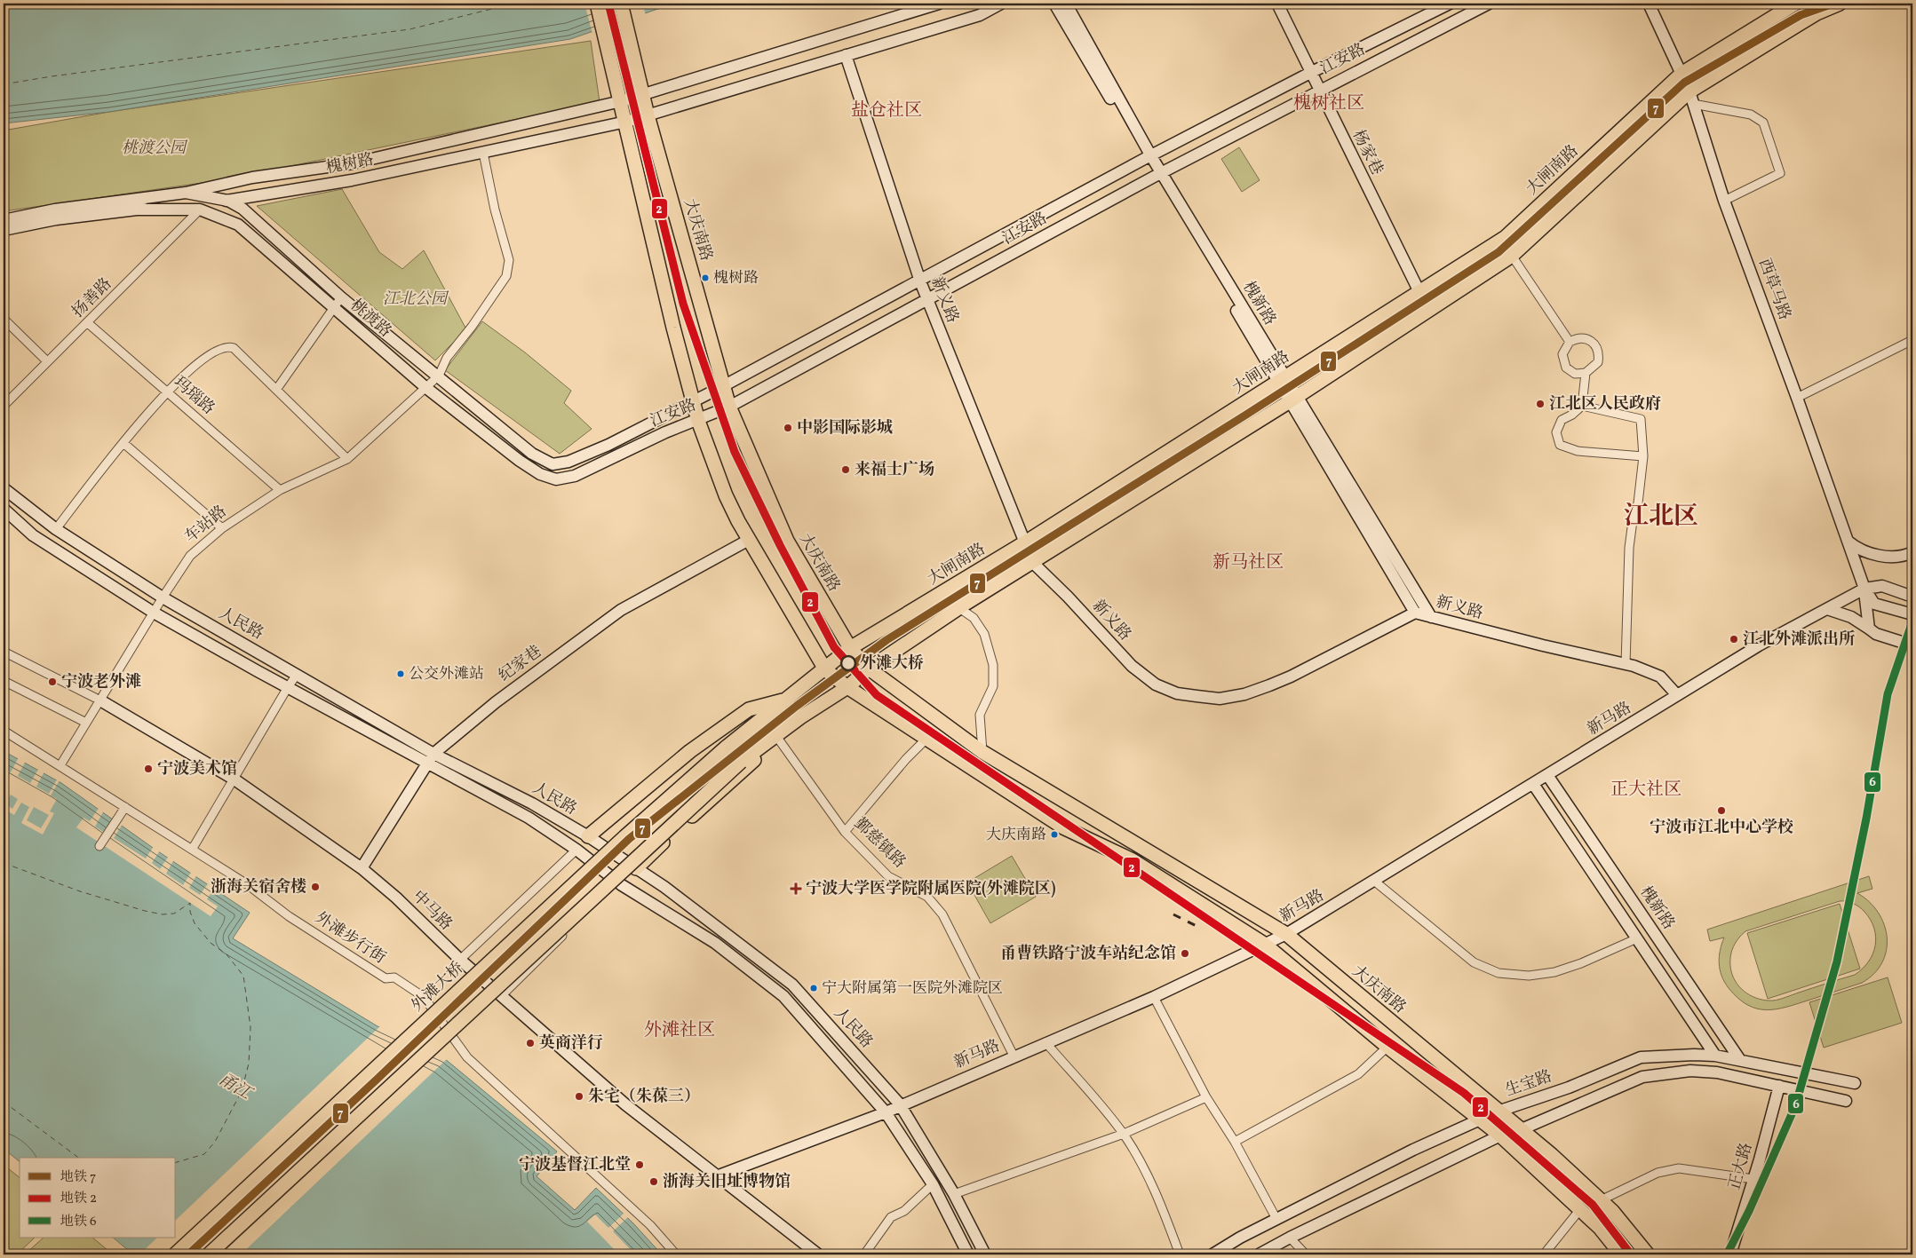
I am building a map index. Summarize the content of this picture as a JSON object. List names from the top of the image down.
{
  "streets": {
    "main road": ["大闸南路", "大庆南路", "外滩大桥"],
    "street": [
      "江安路",
      "杨家巷",
      "槐树路",
      "西草马路",
      "扬善路",
      "新义路",
      "槐新路",
      "桃渡路",
      "玛瑙路",
      "车站路",
      "人民路",
      "纪家巷",
      "新马路",
      "鄞慈镇路",
      "中马路",
      "外滩步行街",
      "生宝路",
      "正大路"
    ]
  },
  "crossings": [
    ["江安路", "杨家巷"],
    ["江安路", "大庆南路"],
    ["江安路", "新义路"],
    ["江安路", "槐新路"],
    ["江安路", "桃渡路"],
    ["杨家巷", "大闸南路"],
    ["槐树路", "大庆南路"],
    ["槐树路", "新义路"],
    ["槐树路", "桃渡路"],
    ["槐树路", "车站路"],
    ["大闸南路", "大庆南路"],
    ["大闸南路", "西草马路"],
    ["大闸南路", "新义路"],
    ["大闸南路", "槐新路"],
    ["大闸南路", "外滩大桥"],
    ["大庆南路", "新马路"],
    ["大庆南路", "生宝路"],
    ["西草马路", "新马路"],
    ["扬善路", "桃渡路"],
    ["扬善路", "玛瑙路"],
    ["新义路", "槐新路"],
    ["新义路", "新马路"],
    ["槐新路", "新马路"],
    ["槐新路", "生宝路"],
    ["桃渡路", "车站路"],
    ["玛瑙路", "车站路"],
    ["车站路", "人民路"],
    ["车站路", "中马路"],
    ["车站路", "外滩步行街"],
    ["人民路", "纪家巷"],
    ["人民路", "新马路"],
    ["纪家巷", "中马路"],
    ["新马路", "鄞慈镇路"],
    ["新马路", "中马路"]
  ],
  "districts": [
    "槐树社区",
    "盐仓社区",
    "江北区",
    "新马社区",
    "正大社区",
    "外滩社区"
  ],
  "water": ["甬江"],
  "parks": ["桃渡公园", "江北公园"],
  "places": {
    "other": [
      "槐树路",
      "江北区人民政府",
      "中影国际影城",
      "来福士广场",
      "江北外滩派出所",
      "外滩大桥",
      "公交外滩站",
      "宁波老外滩",
      "宁波美术馆",
      "宁波市江北中心学校",
      "大庆南路",
      "浙海关宿舍楼",
      "甬曹铁路宁波车站纪念馆",
      "宁大附属第一医院外滩院区",
      "英商洋行",
      "朱宅（朱葆三）",
      "宁波基督江北堂",
      "浙海关旧址博物馆"
    ],
    "health": ["宁波大学医学院附属医院(外滩院区)"]
  },
  "lines": ["metro line 7", "metro line 2", "metro line 6"],
  "legend": ["地铁 7", "地铁 2", "地铁 6"]
}
